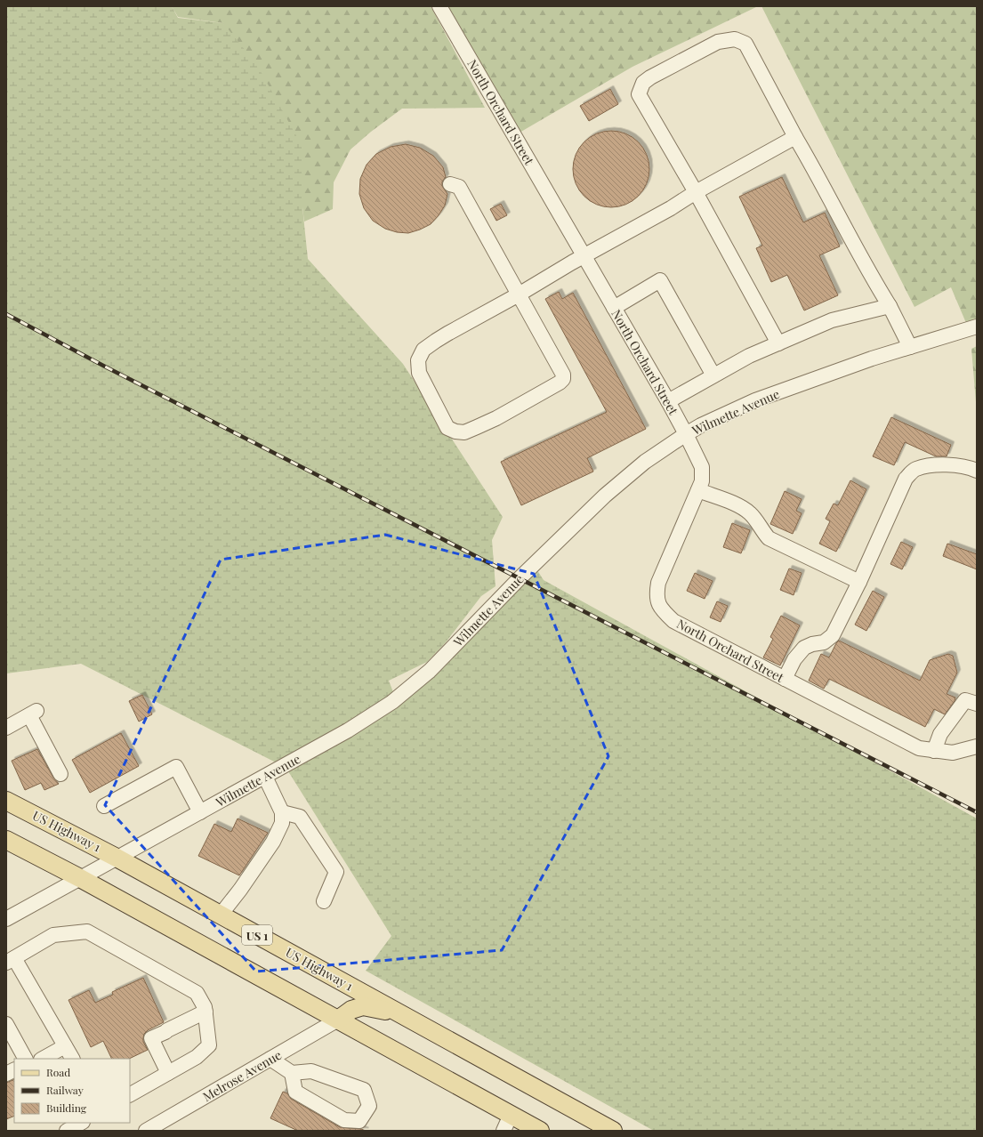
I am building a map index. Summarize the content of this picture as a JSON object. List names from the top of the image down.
{
  "streets": {
    "main road": ["US Highway 1", "US 1"],
    "street": ["North Orchard Street", "Wilmette Avenue", "Melrose Avenue"]
  },
  "crossings": [
    ["North Orchard Street", "Wilmette Avenue"],
    ["Wilmette Avenue", "US Highway 1"]
  ],
  "legend": ["Road", "Railway", "Building"]
}
